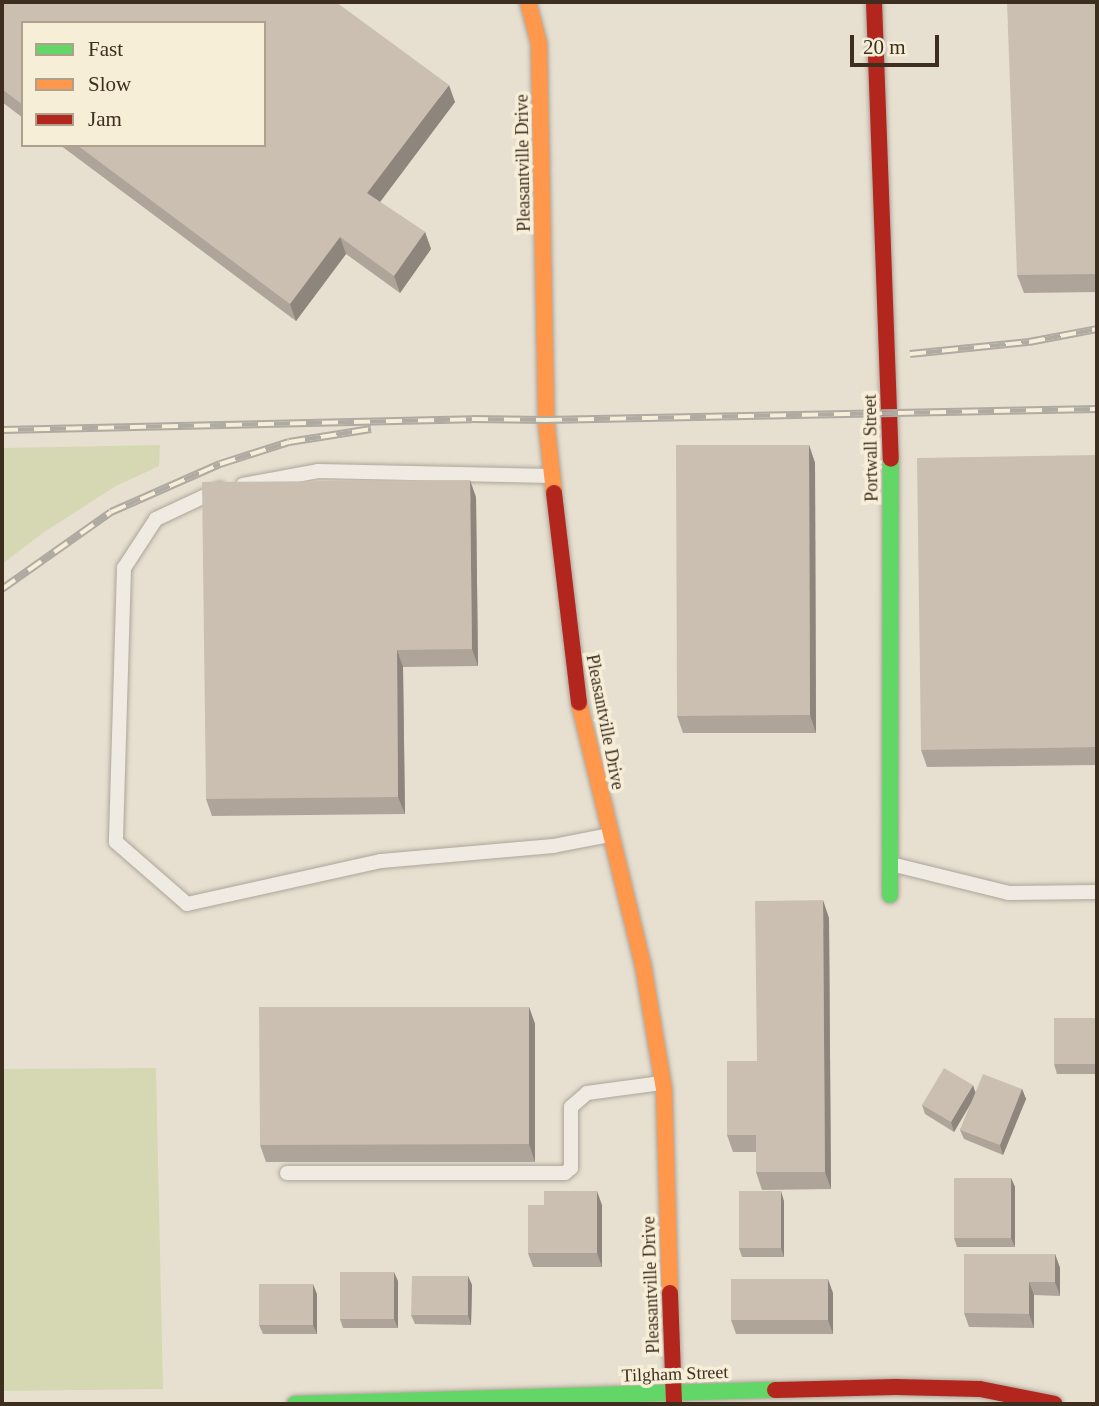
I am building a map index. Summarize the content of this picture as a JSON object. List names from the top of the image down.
{
  "streets": {
    "street": ["Pleasantville Drive", "Portwall Street", "Tilgham Street"]
  },
  "crossings": [
    ["Pleasantville Drive", "Tilgham Street"]
  ],
  "legend": ["Fast", "Slow", "Jam"],
  "scale_bar": "20 m"
}
